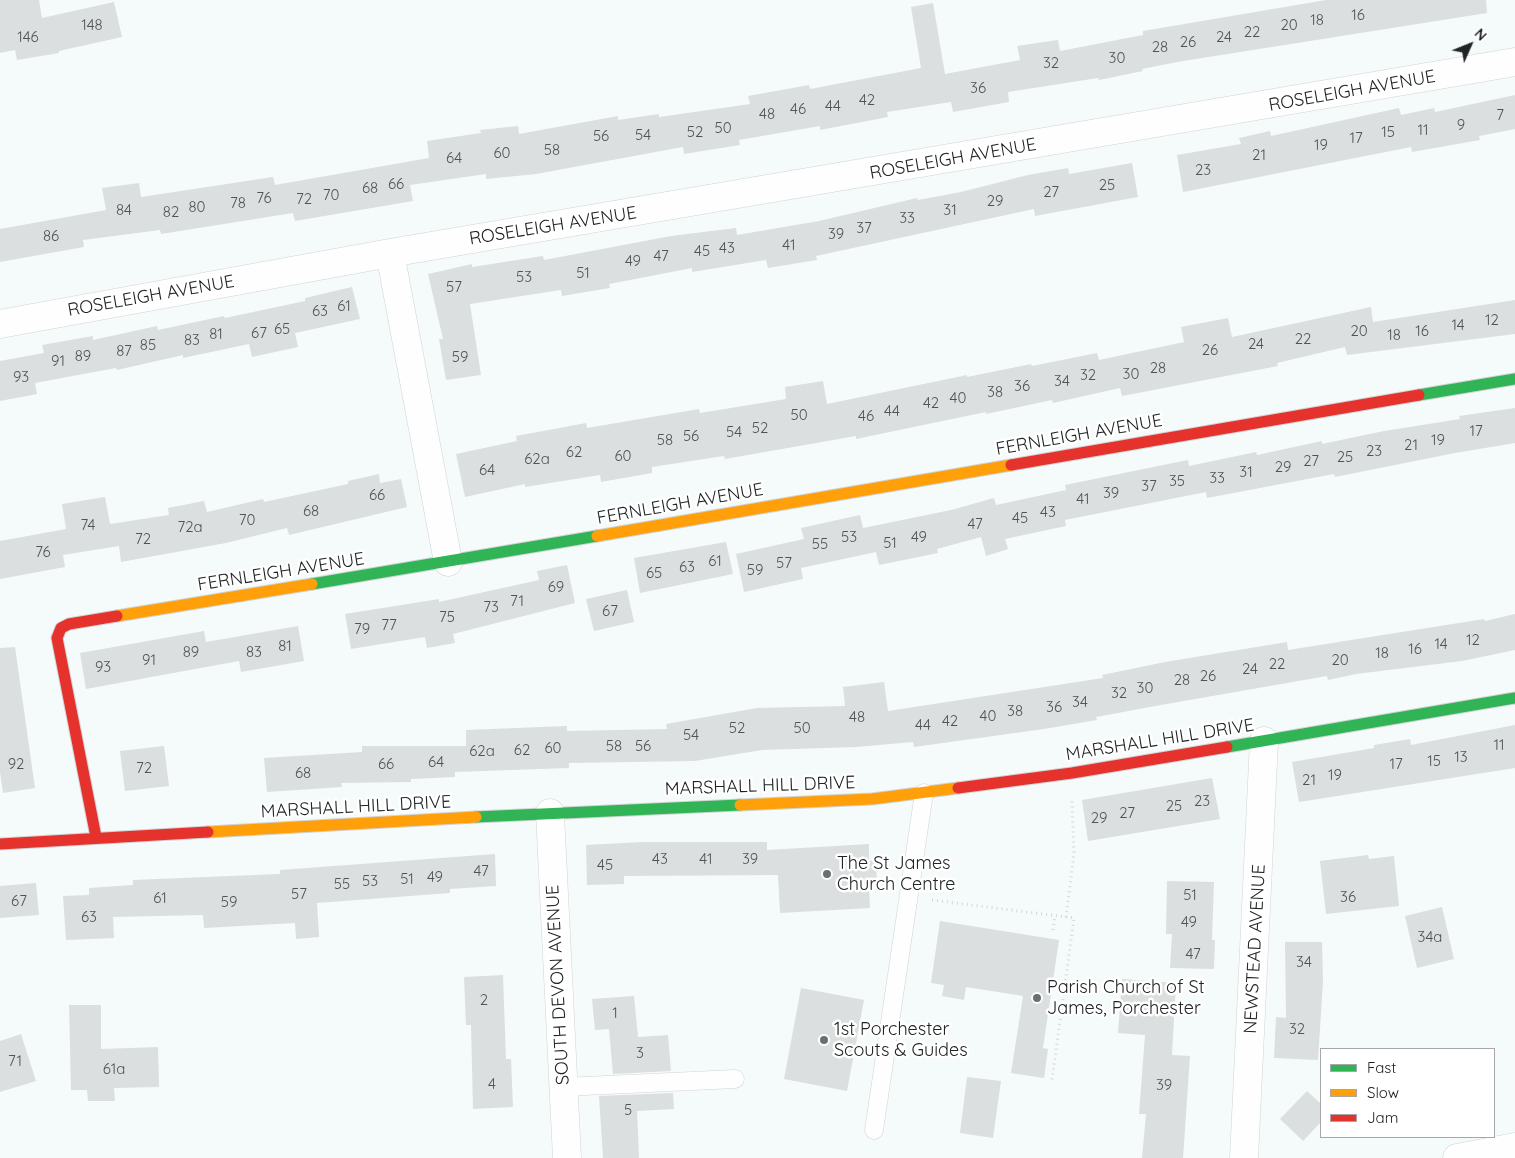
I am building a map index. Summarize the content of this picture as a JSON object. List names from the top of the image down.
{
  "streets": {
    "street": [
      "ROSELEIGH AVENUE",
      "FERNLEIGH AVENUE",
      "MARSHALL HILL DRIVE",
      "NEWSTEAD AVENUE",
      "SOUTH DEVON AVENUE"
    ]
  },
  "crossings": [
    ["FERNLEIGH AVENUE", "MARSHALL HILL DRIVE"],
    ["MARSHALL HILL DRIVE", "NEWSTEAD AVENUE"],
    ["MARSHALL HILL DRIVE", "SOUTH DEVON AVENUE"]
  ],
  "places": ["The St James Church Centre", "Parish Church of St James, Porchester", "1st Porchester Scouts & Guides"],
  "house_numbers": [
    "16",
    "18",
    "148",
    "20",
    "22",
    "146",
    "24",
    "26",
    "28",
    "30",
    "32",
    "36",
    "42",
    "44",
    "46",
    "48",
    "7",
    "9",
    "50",
    "11",
    "52",
    "15",
    "54",
    "56",
    "17",
    "19",
    "58",
    "60",
    "21",
    "64",
    "23",
    "66",
    "25",
    "68",
    "27",
    "70",
    "76",
    "72",
    "29",
    "78",
    "80",
    "84",
    "31",
    "82",
    "33",
    "37",
    "39",
    "86",
    "41",
    "43",
    "45",
    "47",
    "49",
    "51",
    "53",
    "57",
    "61",
    "63",
    "12",
    "14",
    "65",
    "20",
    "16",
    "67",
    "81",
    "18",
    "22",
    "83",
    "24",
    "85",
    "26",
    "87",
    "89",
    "59",
    "91",
    "28",
    "30",
    "32",
    "93",
    "34",
    "36",
    "38",
    "40",
    "42",
    "44",
    "50",
    "46",
    "52",
    "17",
    "54",
    "56",
    "58",
    "19",
    "21",
    "23",
    "62",
    "60",
    "25",
    "62a",
    "27",
    "29",
    "64",
    "31",
    "33",
    "35",
    "37",
    "39",
    "66",
    "41",
    "68",
    "43",
    "45",
    "70",
    "47",
    "74",
    "72a",
    "53",
    "49",
    "72",
    "51",
    "55",
    "76",
    "61",
    "57",
    "63",
    "59",
    "65",
    "69",
    "71",
    "73",
    "67",
    "75",
    "77",
    "79",
    "12",
    "14",
    "81",
    "16",
    "89",
    "83",
    "18",
    "91",
    "20",
    "22",
    "93",
    "24",
    "26",
    "28",
    "30",
    "32",
    "34",
    "36",
    "38",
    "40",
    "48",
    "42",
    "44",
    "52",
    "50",
    "54",
    "11",
    "58",
    "56",
    "60",
    "62",
    "62a",
    "13",
    "15",
    "64",
    "92",
    "66",
    "17",
    "72",
    "68",
    "19",
    "21",
    "23",
    "25",
    "27",
    "29",
    "43",
    "41",
    "39",
    "45",
    "47",
    "49",
    "51",
    "53",
    "55",
    "57",
    "51",
    "36",
    "61",
    "67",
    "59",
    "63",
    "49",
    "34a",
    "47",
    "34",
    "2",
    "1",
    "32",
    "3",
    "71",
    "61a",
    "4",
    "39",
    "5"
  ],
  "legend": ["Fast", "Slow", "Jam"],
  "north": "top right"
}
